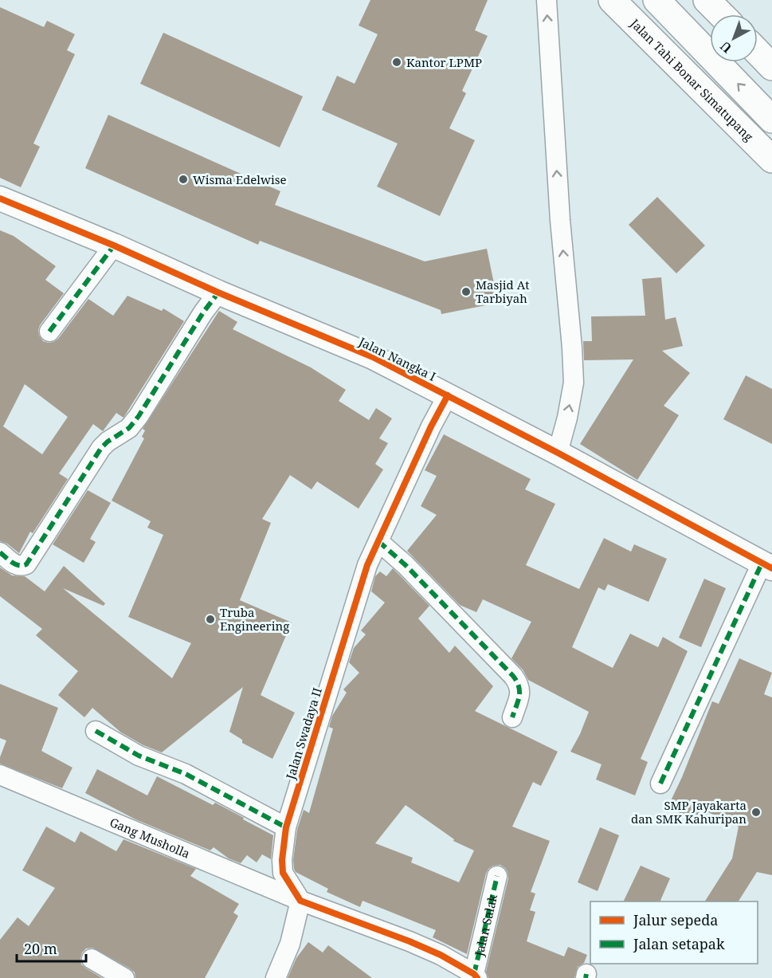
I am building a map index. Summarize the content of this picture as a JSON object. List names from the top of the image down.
{
  "streets": {
    "highway": ["Jalan Tahi Bonar Simatupang"],
    "street": [
      "Jalan Nangka I",
      "Jalan Swadaya II",
      "Gang Musholla",
      "Jalan Salak"
    ]
  },
  "crossings": [
    ["Jalan Nangka I", "Jalan Swadaya II"],
    ["Jalan Swadaya II", "Gang Musholla"]
  ],
  "places": [
    "Kantor LPMP",
    "Wisma Edelwise",
    "Masjid At Tarbiyah",
    "Truba Engineering",
    "SMP Jayakarta dan SMK Kahuripan"
  ],
  "legend": ["Jalur sepeda", "Jalan setapak"],
  "scale_bar": "20 m",
  "north": "bottom left"
}
